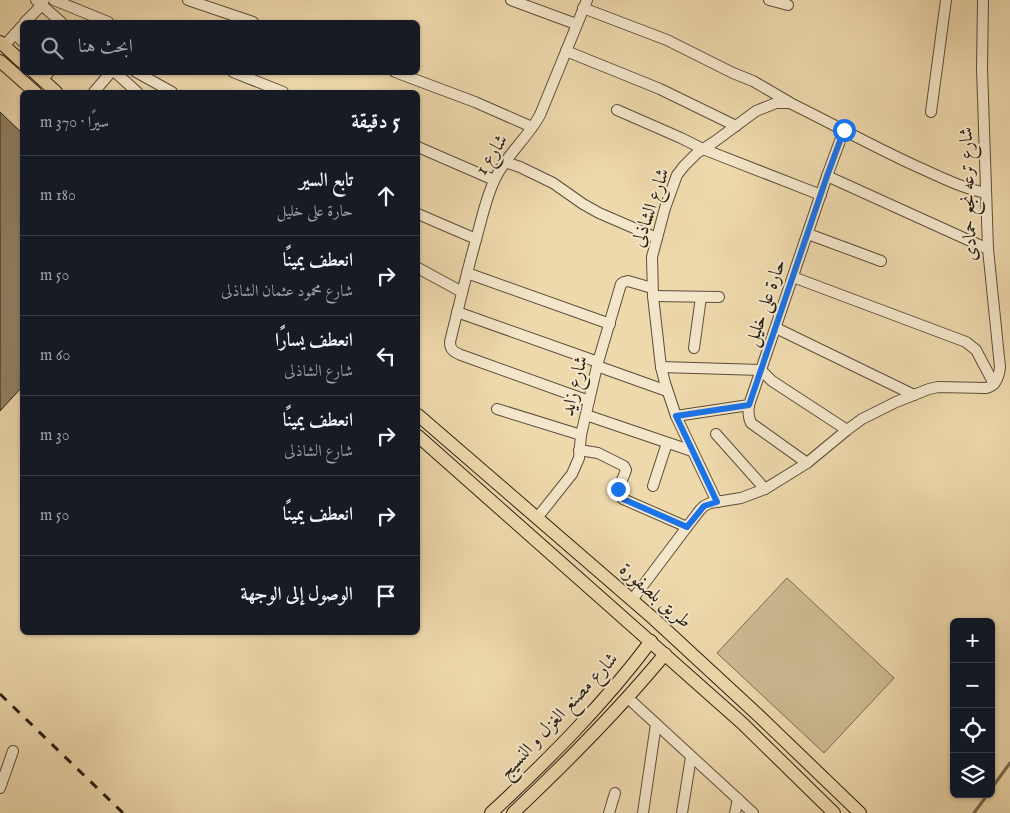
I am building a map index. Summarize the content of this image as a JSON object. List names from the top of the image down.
{
  "streets": {
    "main road": ["طريق بلصفورة", "شارع مصنع الغزل و النسيج"],
    "street": [
      "شارع 1",
      "شارع ترعه نجع حمادى",
      "شارع الشاذلى",
      "حارة على خليل",
      "شارع زايد"
    ]
  },
  "crossings": [
    ["شارع 1", "شارع زايد"],
    ["شارع الشاذلى", "شارع زايد"],
    ["شارع زايد", "طريق بلصفورة"],
    ["طريق بلصفورة", "شارع مصنع الغزل و النسيج"]
  ],
  "page": {
    "search": "ابحث هنا",
    "heading": ["5 دقيقة", "سيرًا · 370 m"],
    "list": [
      ["تابع السير", "حارة على خليل", "180 m"],
      ["انعطف يمينًا", "شارع محمود عثمان الشاذلى", "50 m"],
      ["انعطف يسارًا", "شارع الشاذلى", "60 m"],
      ["انعطف يمينًا", "شارع الشاذلى", "30 m"],
      ["انعطف يمينًا", "50 m"],
      "الوصول إلى الوجهة"
    ],
    "map_buttons": ["+", "−"]
  }
}
